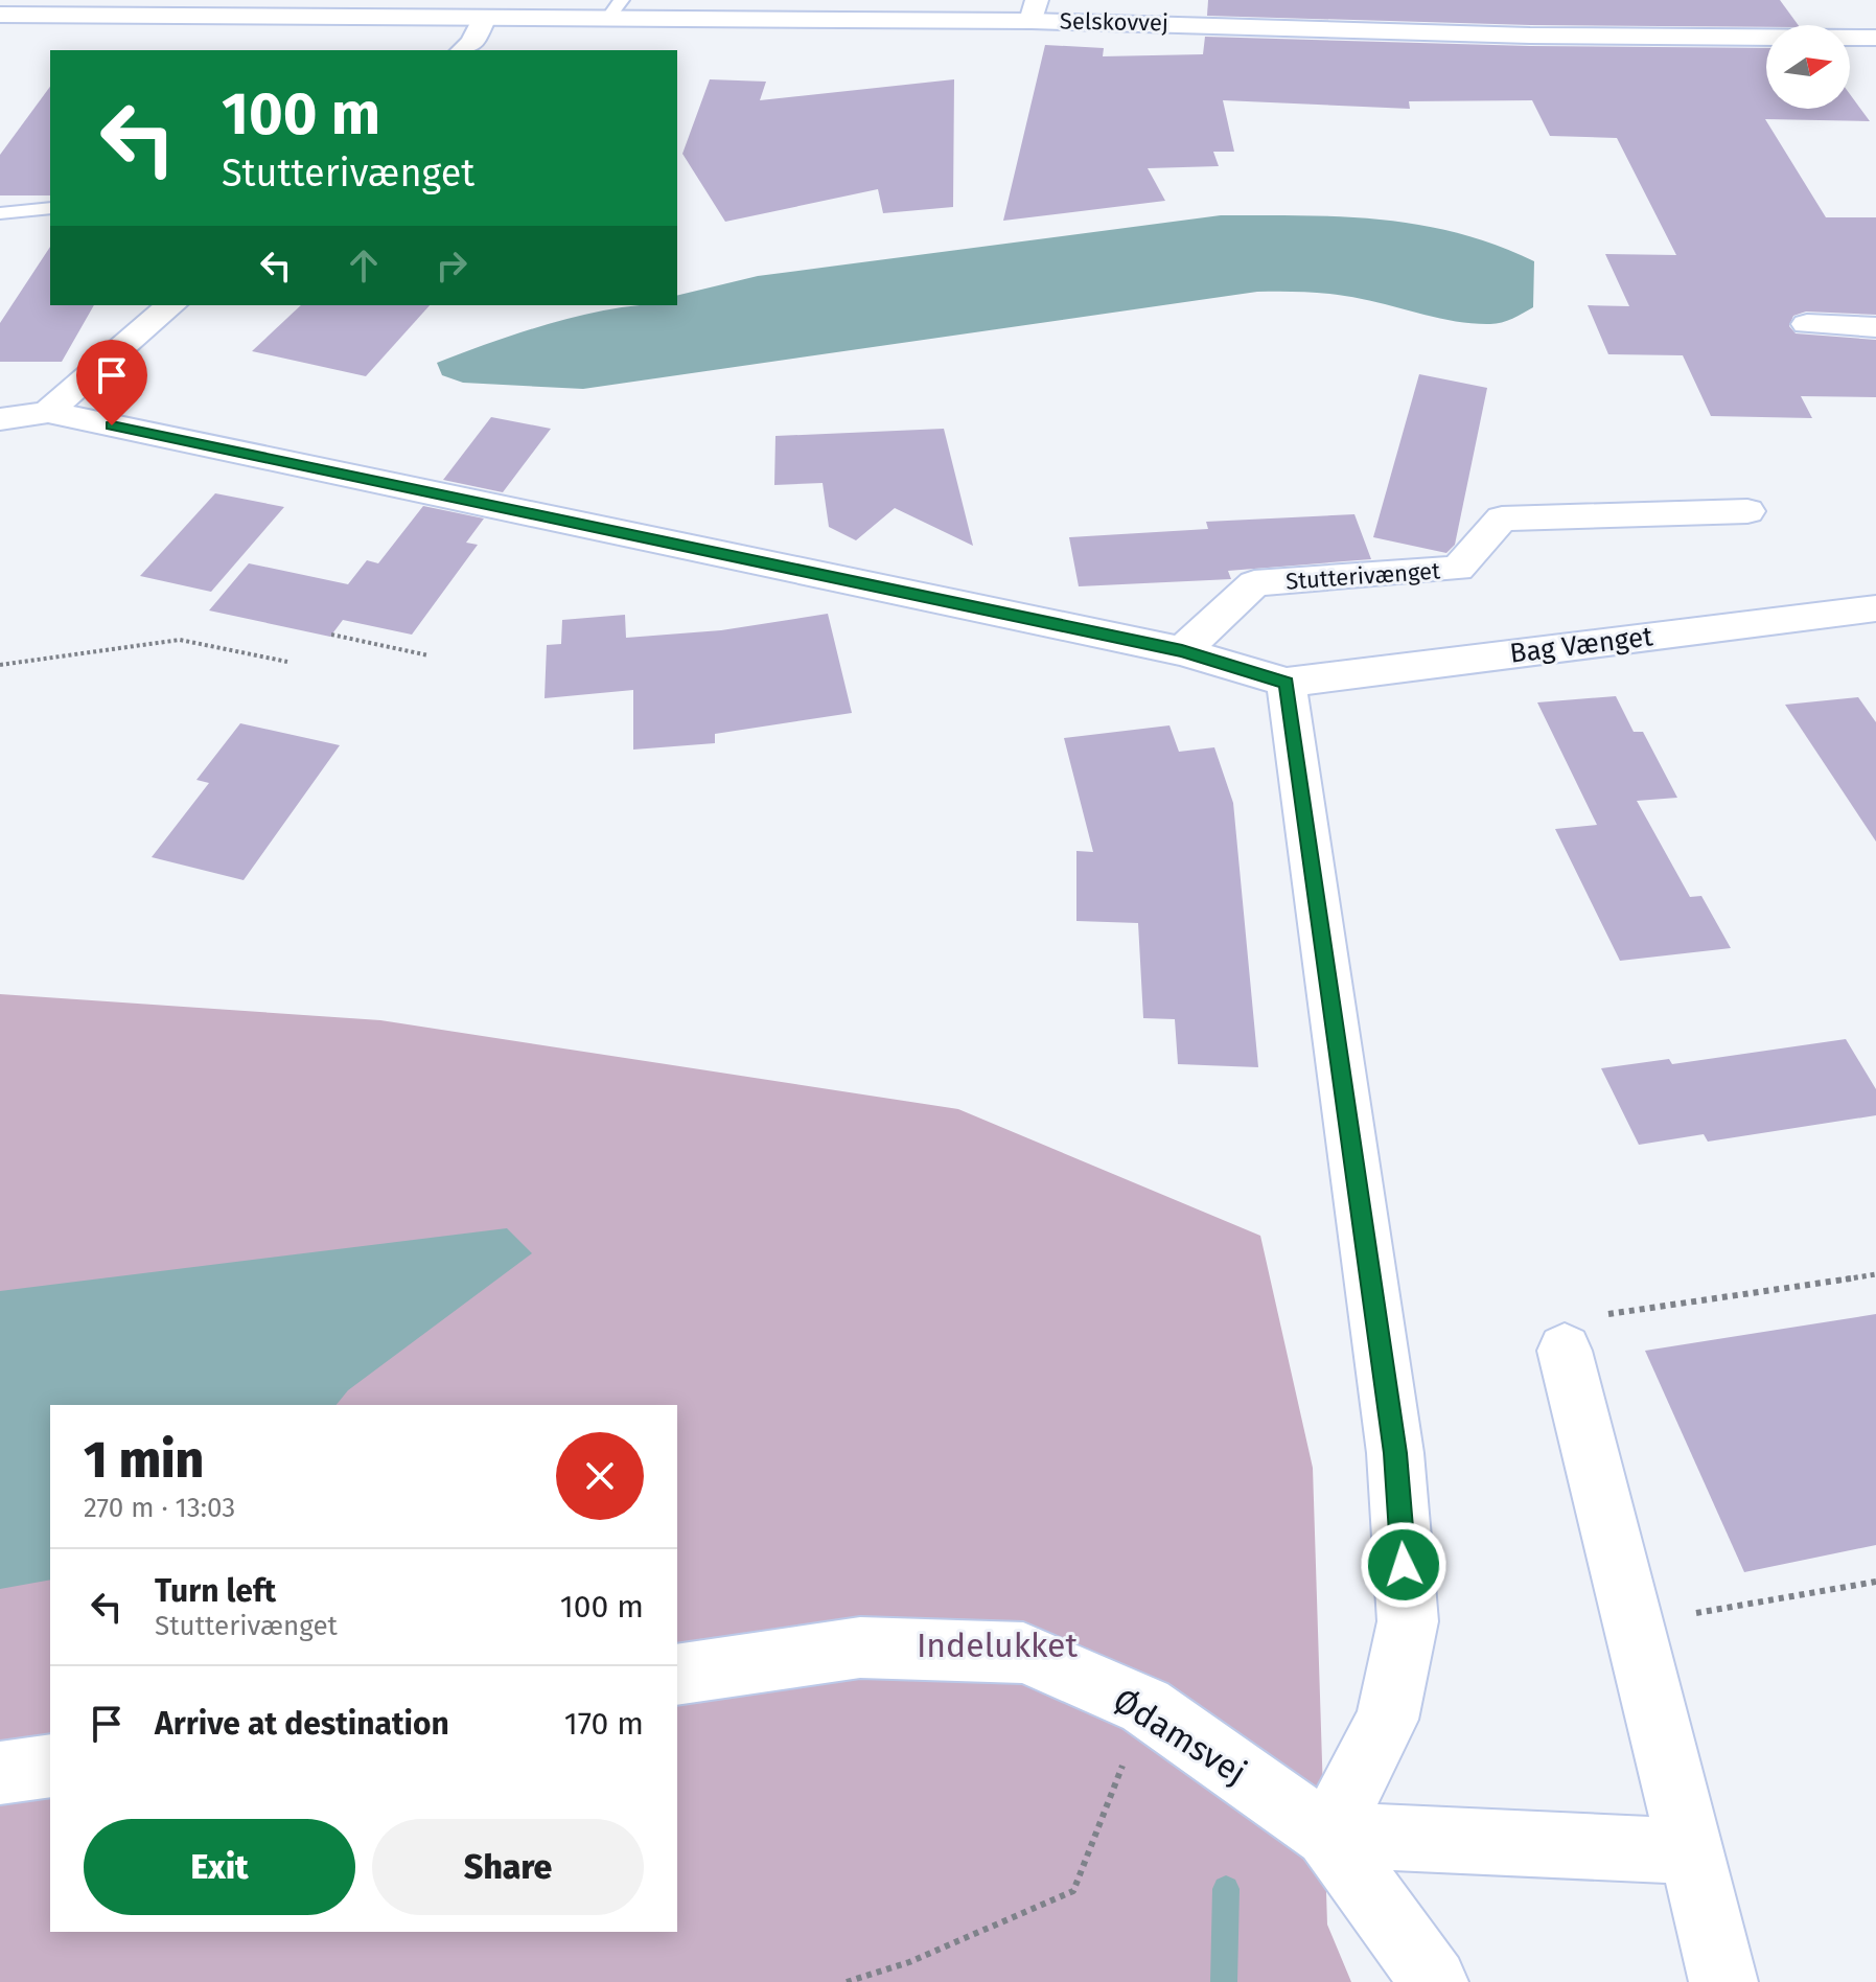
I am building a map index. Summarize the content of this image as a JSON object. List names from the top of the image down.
{
  "streets": {
    "street": [
      "Selskovvej",
      "Stutterivænget",
      "Bag Vænget",
      "Ødamsvej"
    ]
  },
  "parks": ["Indelukket"],
  "north": "right",
  "page": {
    "turn": ["100 m", "Stutterivænget"],
    "heading": ["1 min", "270 m · 13:03"],
    "list": [
      {
        "name": "Turn left",
        "note": "Stutterivænget",
        "value": "100 m"
      },
      {
        "name": "Arrive at destination",
        "value": "170 m"
      }
    ],
    "buttons": ["Exit", "Share"]
  }
}
